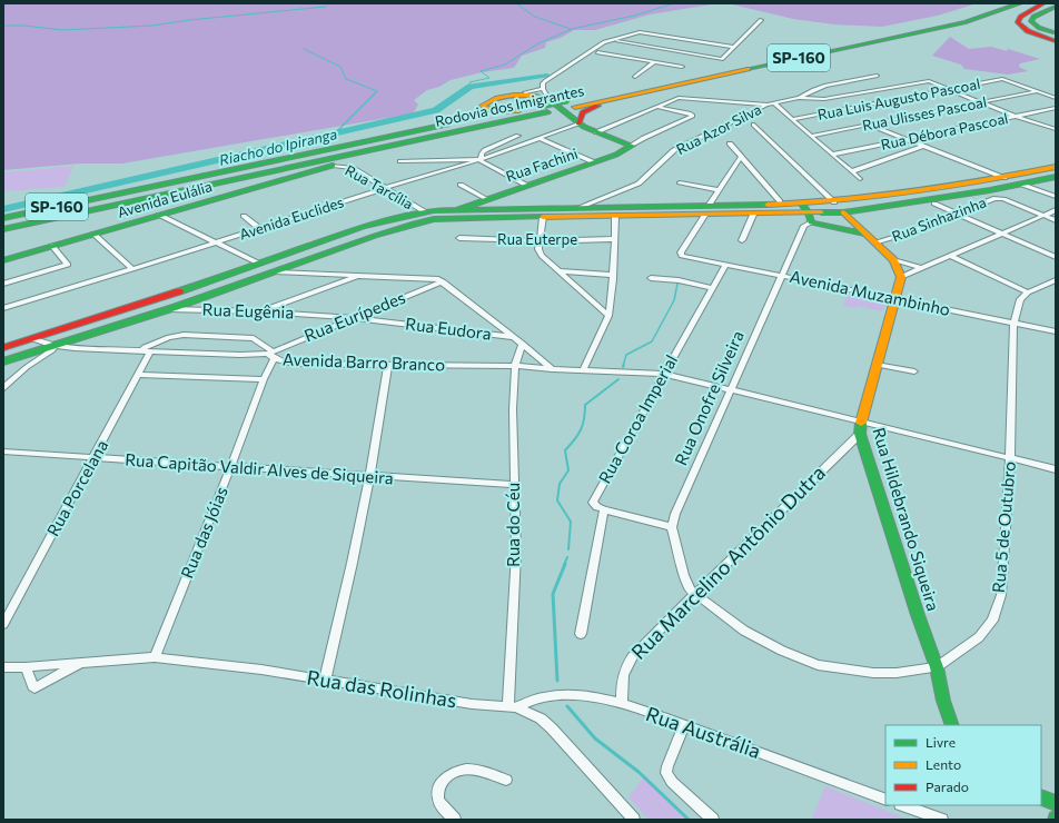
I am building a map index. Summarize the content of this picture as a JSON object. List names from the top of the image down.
{
  "streets": {
    "main road": [
      "SP-160",
      "Rodovia dos Imigrantes",
      "Rua Fachini",
      "Avenida Eulália",
      "Rua Hildebrando Siqueira"
    ],
    "street": [
      "Rua Luis Augusto Pascoal",
      "Rua Ulisses Pascoal",
      "Rua Azor Silva",
      "Rua Débora Pascoal",
      "Rua Tarcília",
      "Avenida Euclides",
      "Rua Sinhazinha",
      "Rua Euterpe",
      "Avenida Muzambinho",
      "Rua Eugênia",
      "Rua Eurípedes",
      "Rua Eudora",
      "Avenida Barro Branco",
      "Rua Onofre Silveira",
      "Rua Coroa Imperial",
      "Rua Capitão Valdir Alves de Siqueira",
      "Rua Porcelana",
      "Rua do Céu",
      "Rua 5 de Outubro",
      "Rua das Jóias",
      "Rua Marcelino Antônio Dutra",
      "Rua das Rolinhas",
      "Rua Austrália"
    ]
  },
  "crossings": [
    ["Rua Luis Augusto Pascoal", "Rua Ulisses Pascoal"],
    ["Rodovia dos Imigrantes", "Avenida Eulália"],
    ["Rua Tarcília", "Avenida Eulália"],
    ["Rua Tarcília", "Avenida Euclides"],
    ["Avenida Muzambinho", "Rua Onofre Silveira"],
    ["Avenida Muzambinho", "Rua Coroa Imperial"],
    ["Avenida Muzambinho", "Rua Hildebrando Siqueira"],
    ["Avenida Muzambinho", "Rua 5 de Outubro"],
    ["Rua Eugênia", "Rua Eurípedes"],
    ["Rua Eugênia", "Rua Eudora"],
    ["Rua Eurípedes", "Rua Eudora"],
    ["Rua Eurípedes", "Avenida Barro Branco"],
    ["Rua Eurípedes", "Rua das Jóias"],
    ["Avenida Barro Branco", "Rua Porcelana"],
    ["Avenida Barro Branco", "Rua do Céu"],
    ["Avenida Barro Branco", "Rua das Jóias"],
    ["Rua Onofre Silveira", "Rua Coroa Imperial"],
    ["Rua Capitão Valdir Alves de Siqueira", "Rua Porcelana"],
    ["Rua Capitão Valdir Alves de Siqueira", "Rua do Céu"],
    ["Rua Capitão Valdir Alves de Siqueira", "Rua das Jóias"],
    ["Rua Hildebrando Siqueira", "Rua 5 de Outubro"],
    ["Rua Hildebrando Siqueira", "Rua Marcelino Antônio Dutra"],
    ["Rua do Céu", "Rua das Rolinhas"],
    ["Rua do Céu", "Rua Austrália"],
    ["Rua 5 de Outubro", "Rua Marcelino Antônio Dutra"],
    ["Rua das Jóias", "Rua das Rolinhas"],
    ["Rua Marcelino Antônio Dutra", "Rua Austrália"],
    ["Rua das Rolinhas", "Rua Austrália"]
  ],
  "water": ["Riacho do Ipiranga"],
  "legend": ["Livre", "Lento", "Parado"]
}
